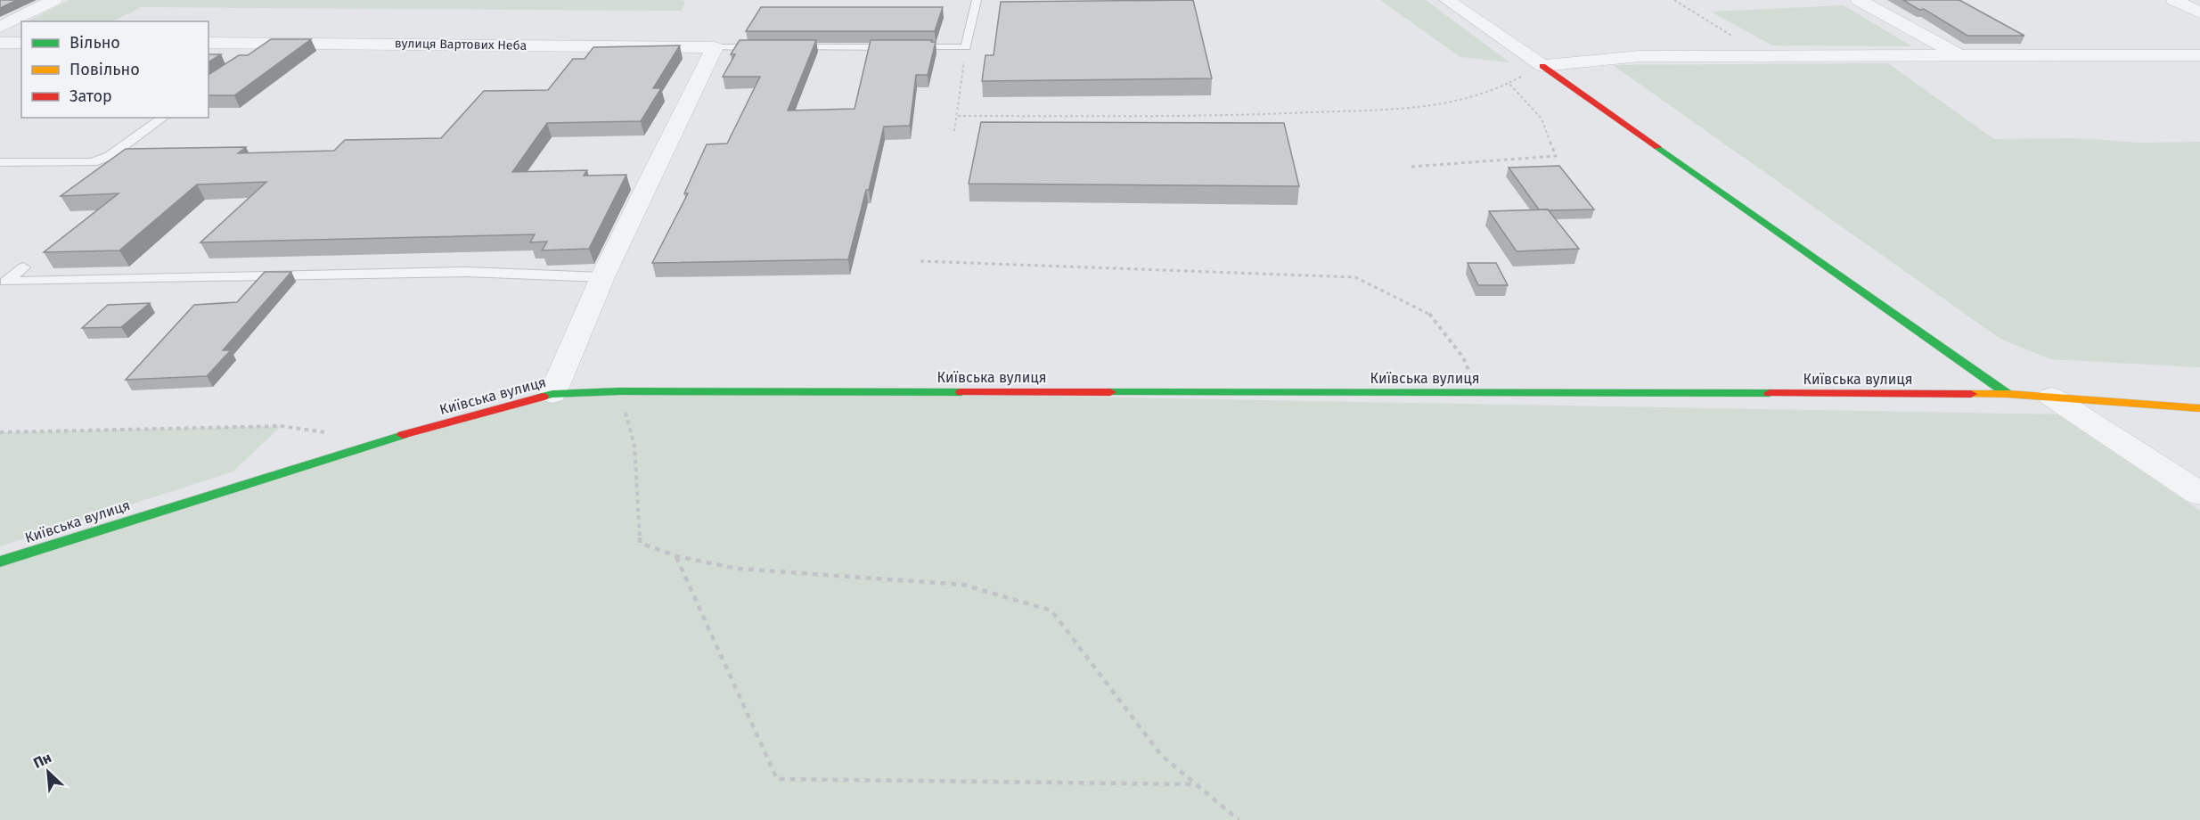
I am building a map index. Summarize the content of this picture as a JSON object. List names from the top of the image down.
{
  "streets": {
    "street": ["вулиця Вартових Неба", "Київська вулиця"]
  },
  "legend": ["Вільно", "Повільно", "Затор"],
  "north": "top left"
}
